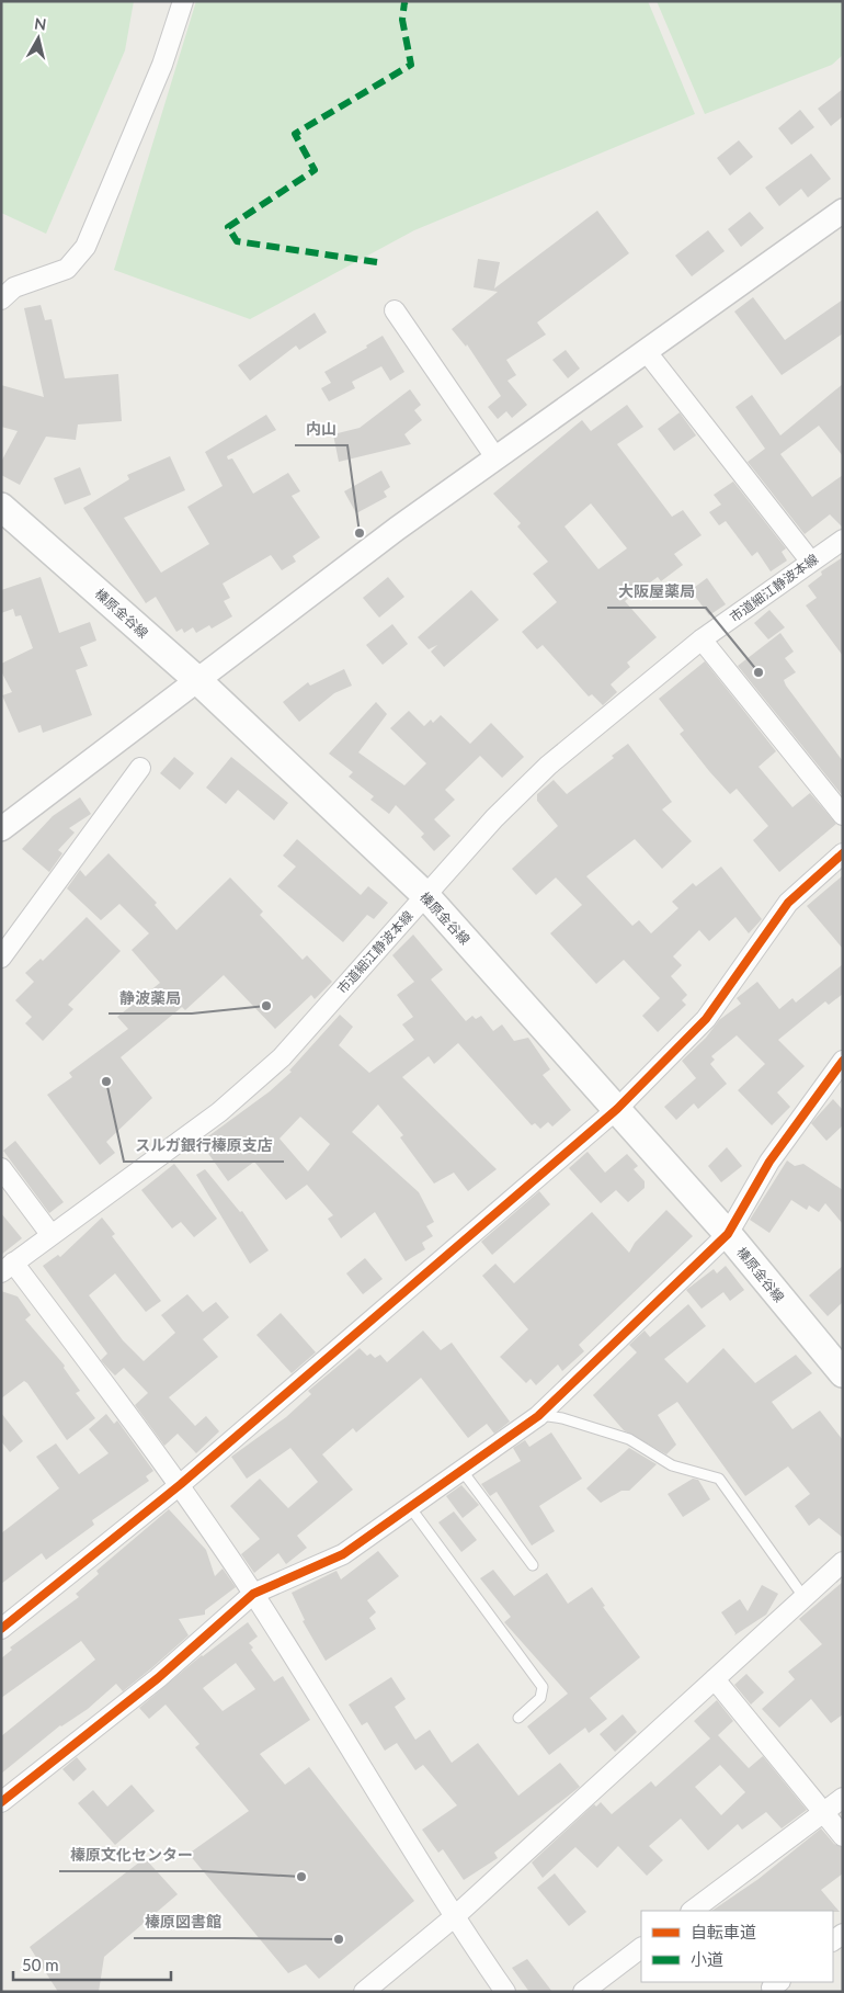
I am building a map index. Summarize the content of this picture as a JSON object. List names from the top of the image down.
{
  "streets": {
    "main road": ["榛原金谷線"],
    "street": ["市道細江静波本線"]
  },
  "crossings": [
    ["市道細江静波本線", "榛原金谷線"]
  ],
  "places": [
    "内山",
    "大阪屋薬局",
    "静波薬局",
    "スルガ銀行榛原支店",
    "榛原文化センター",
    "榛原図書館"
  ],
  "legend": ["自転車道", "小道"],
  "scale_bar": "50 m",
  "north": "top"
}
